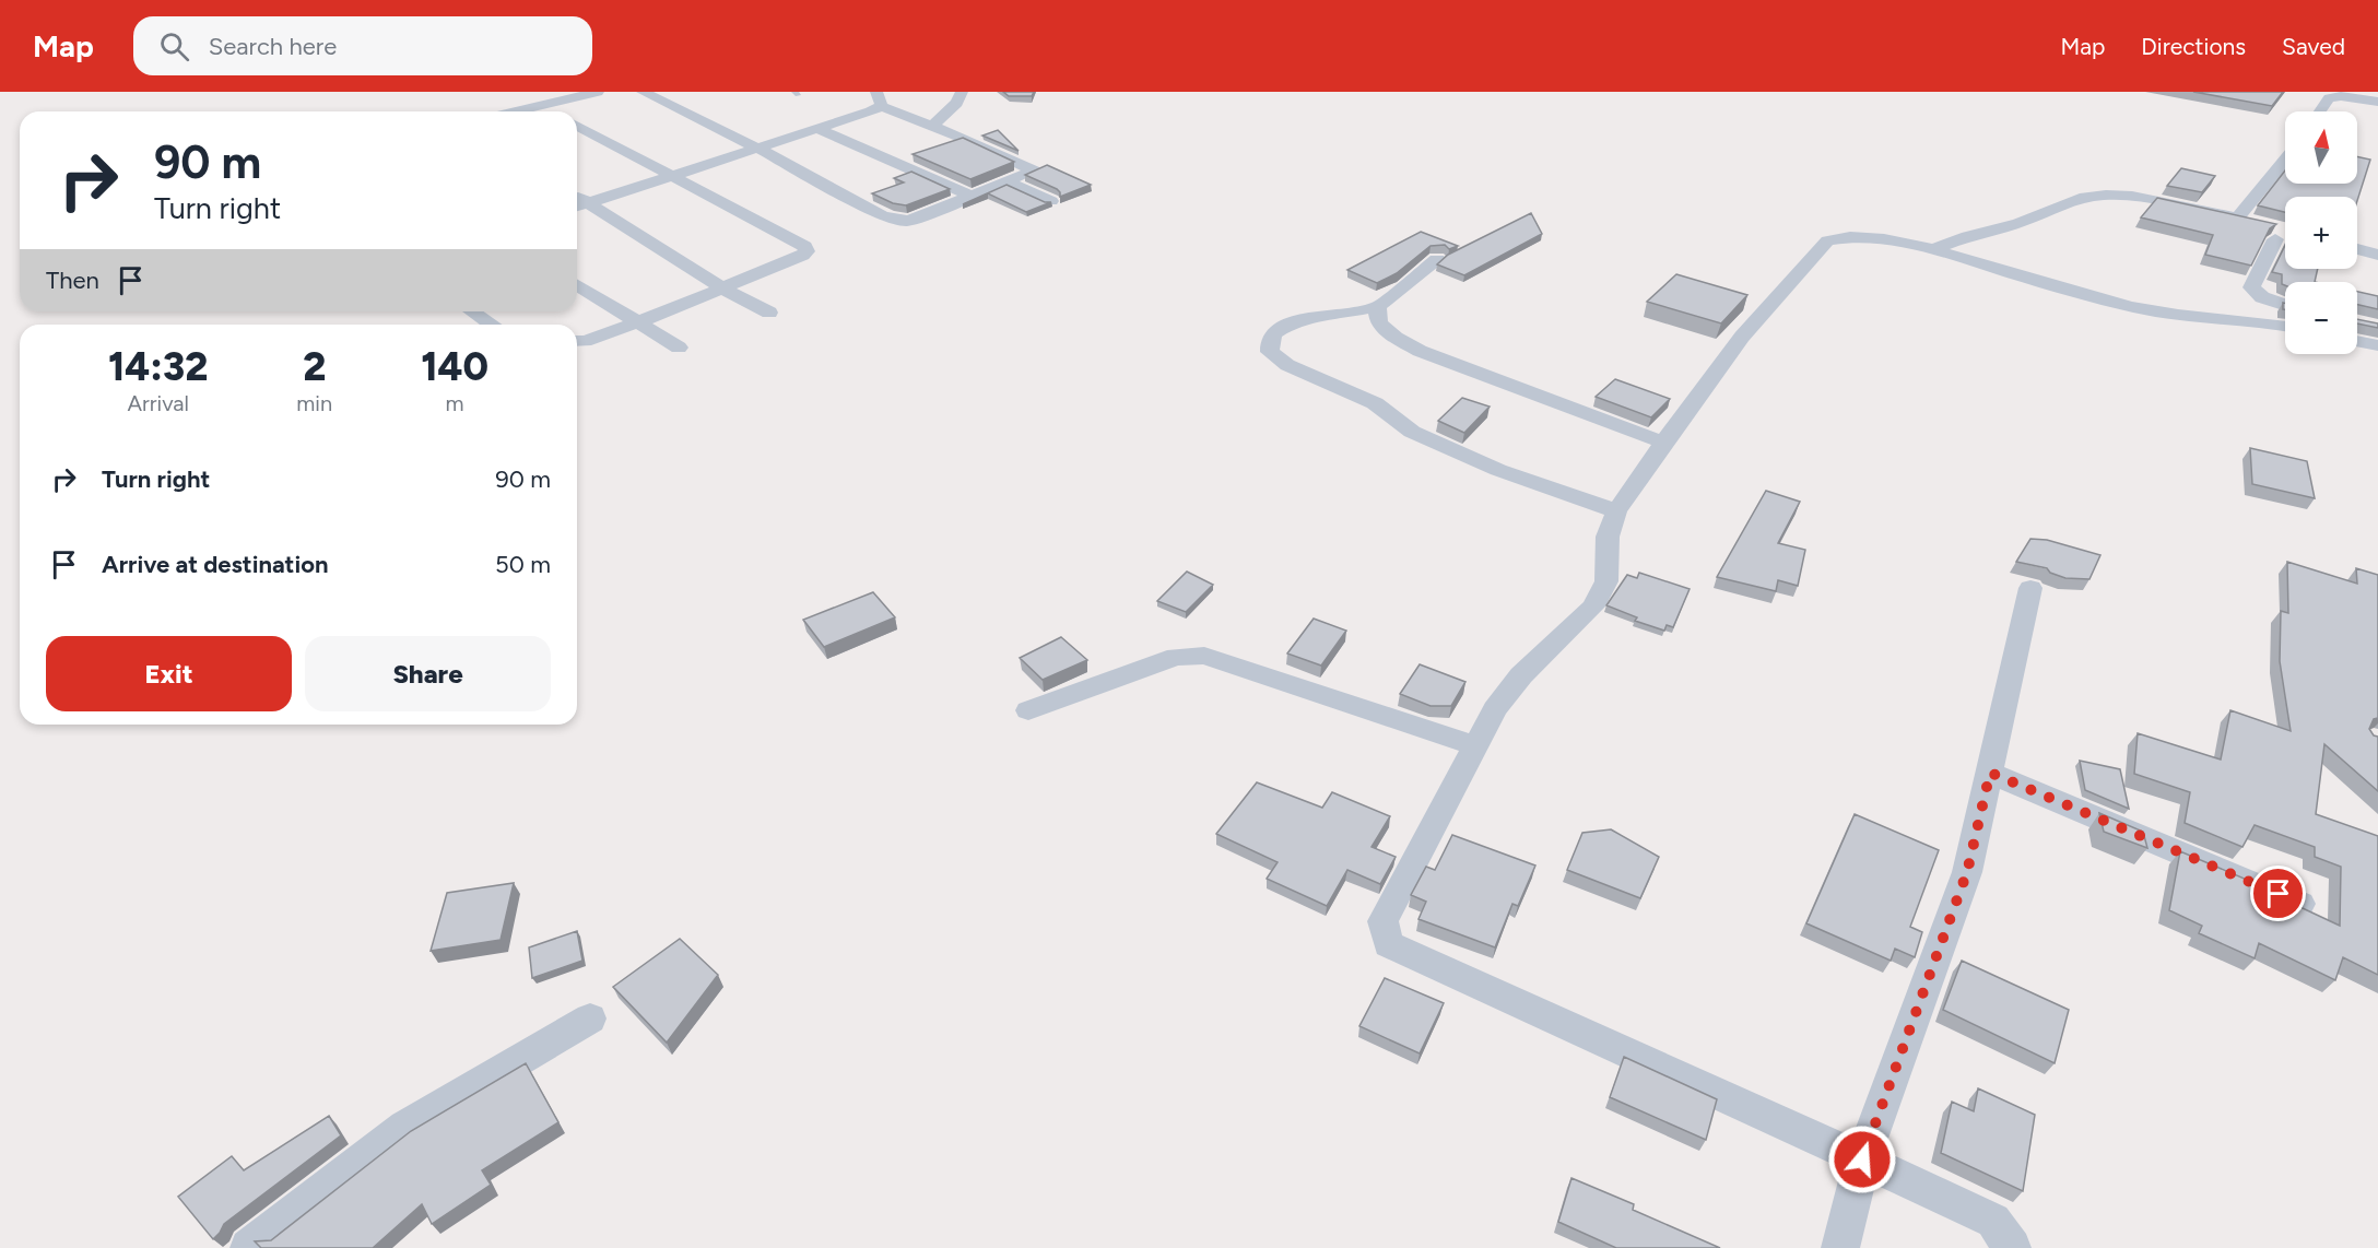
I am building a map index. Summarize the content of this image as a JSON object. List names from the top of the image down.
{
  "north": "top",
  "page": {
    "header": "Map",
    "search": "Search here",
    "nav": ["Map", "Directions", "Saved"],
    "map_buttons": ["+", "−"],
    "turn": ["90 m", "Turn right"],
    "then": "Then",
    "eta": [
      "14:32",
      "Arrival",
      "2",
      "min",
      "140",
      "m"
    ],
    "list": [
      {
        "name": "Turn right",
        "value": "90 m"
      },
      {
        "name": "Arrive at destination",
        "value": "50 m"
      }
    ],
    "buttons": ["Exit", "Share"]
  }
}
